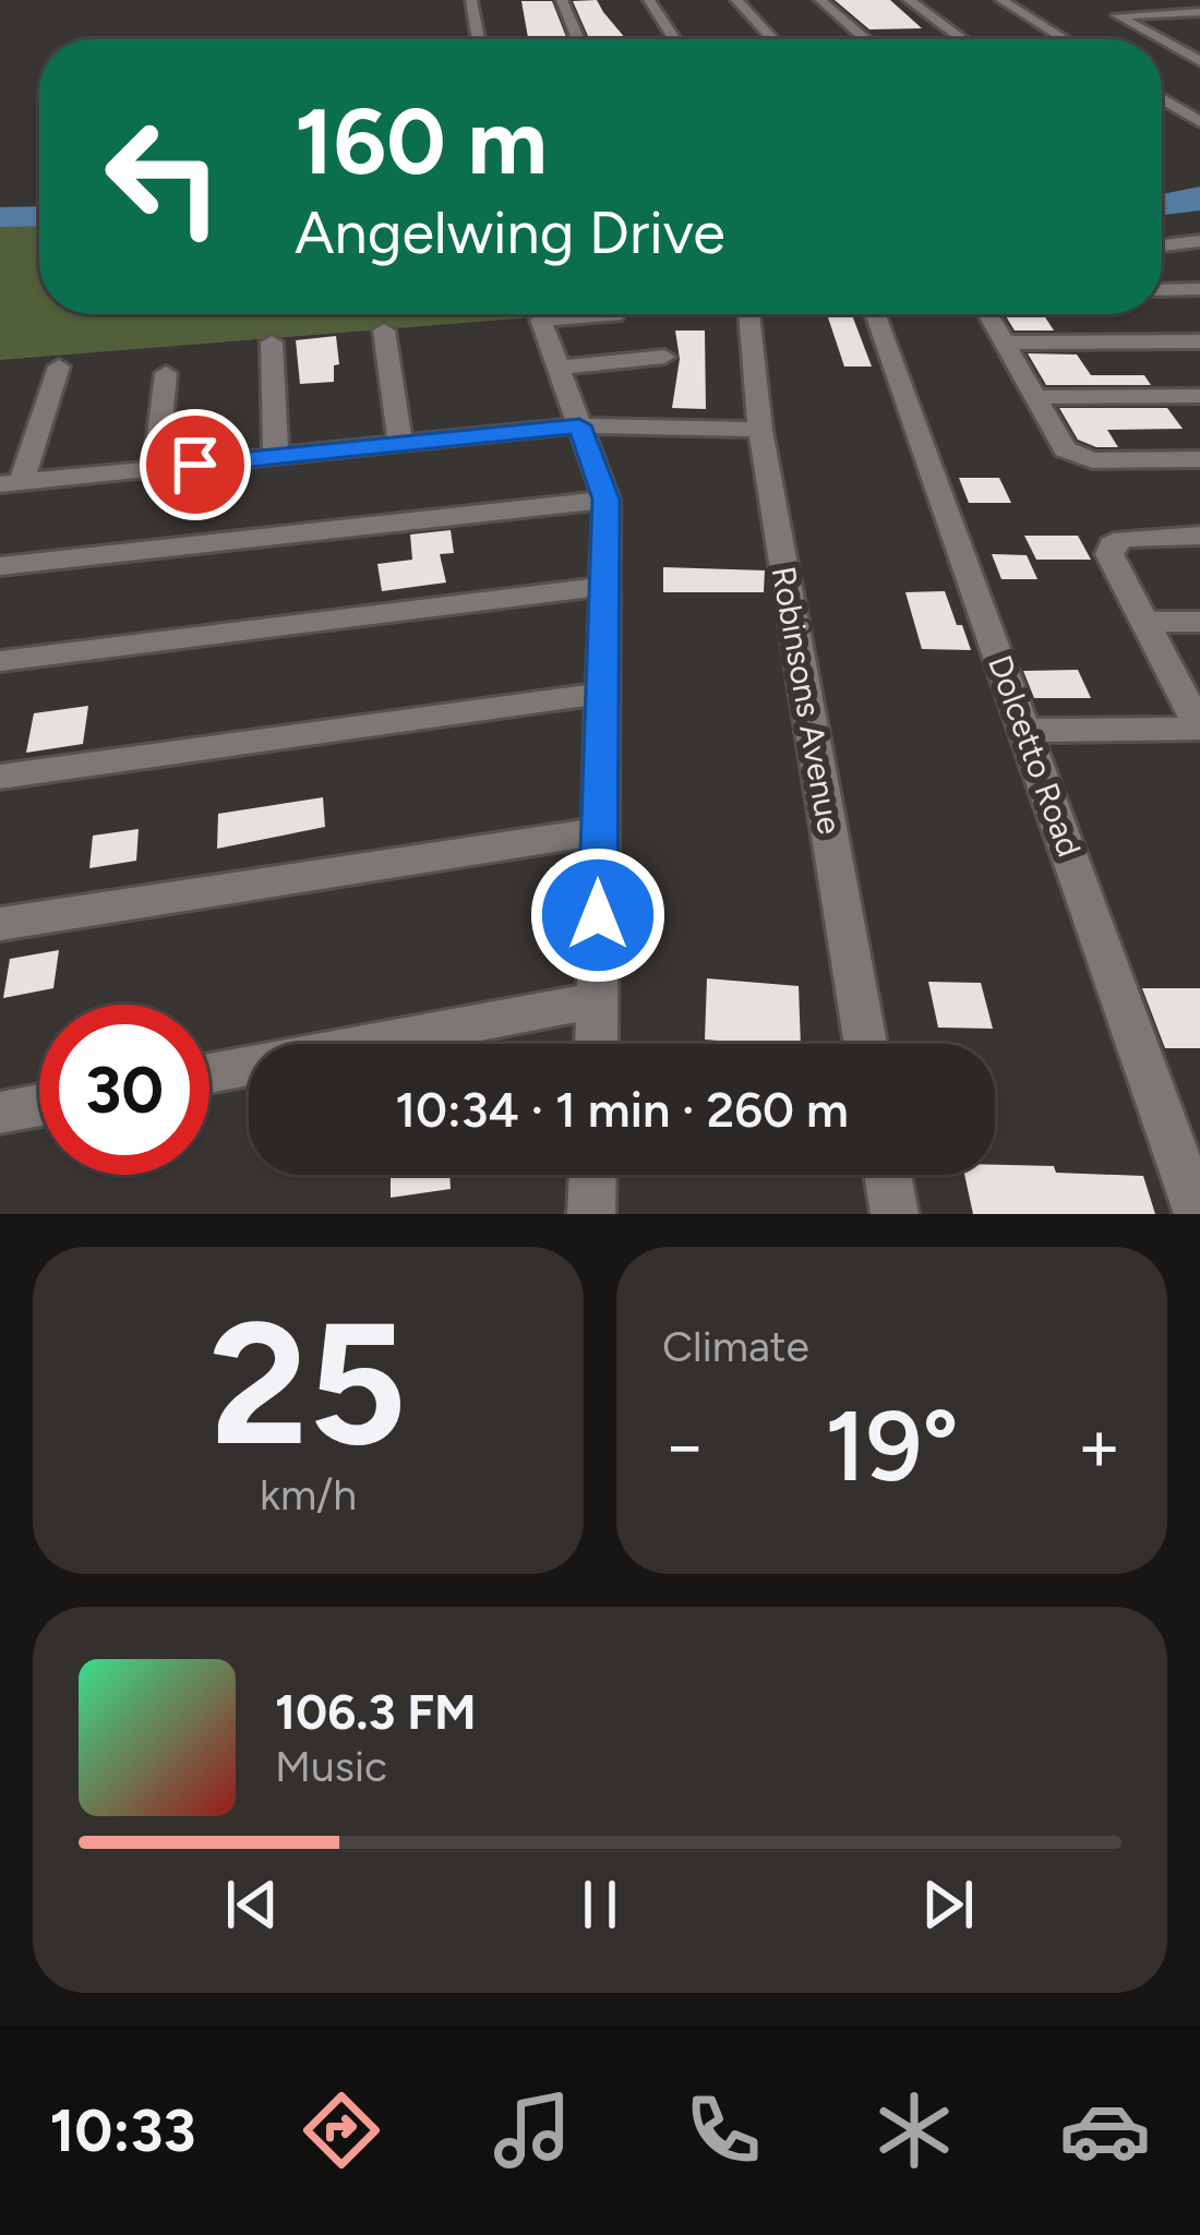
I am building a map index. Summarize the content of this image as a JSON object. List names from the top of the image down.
{
  "streets": {
    "street": ["Robinsons Avenue", "Dolcetto Road"]
  },
  "page": {
    "turn": ["160 m", "Angelwing Drive"],
    "limit": "30",
    "trip": "10:34 · 1 min · 260 m",
    "tile": [
      ["25", "km/h"],
      "Climate"
    ],
    "heat": ["−", "19°", "+"],
    "song": ["106.3 FM", "Music"],
    "tabs": "10:33"
  }
}
